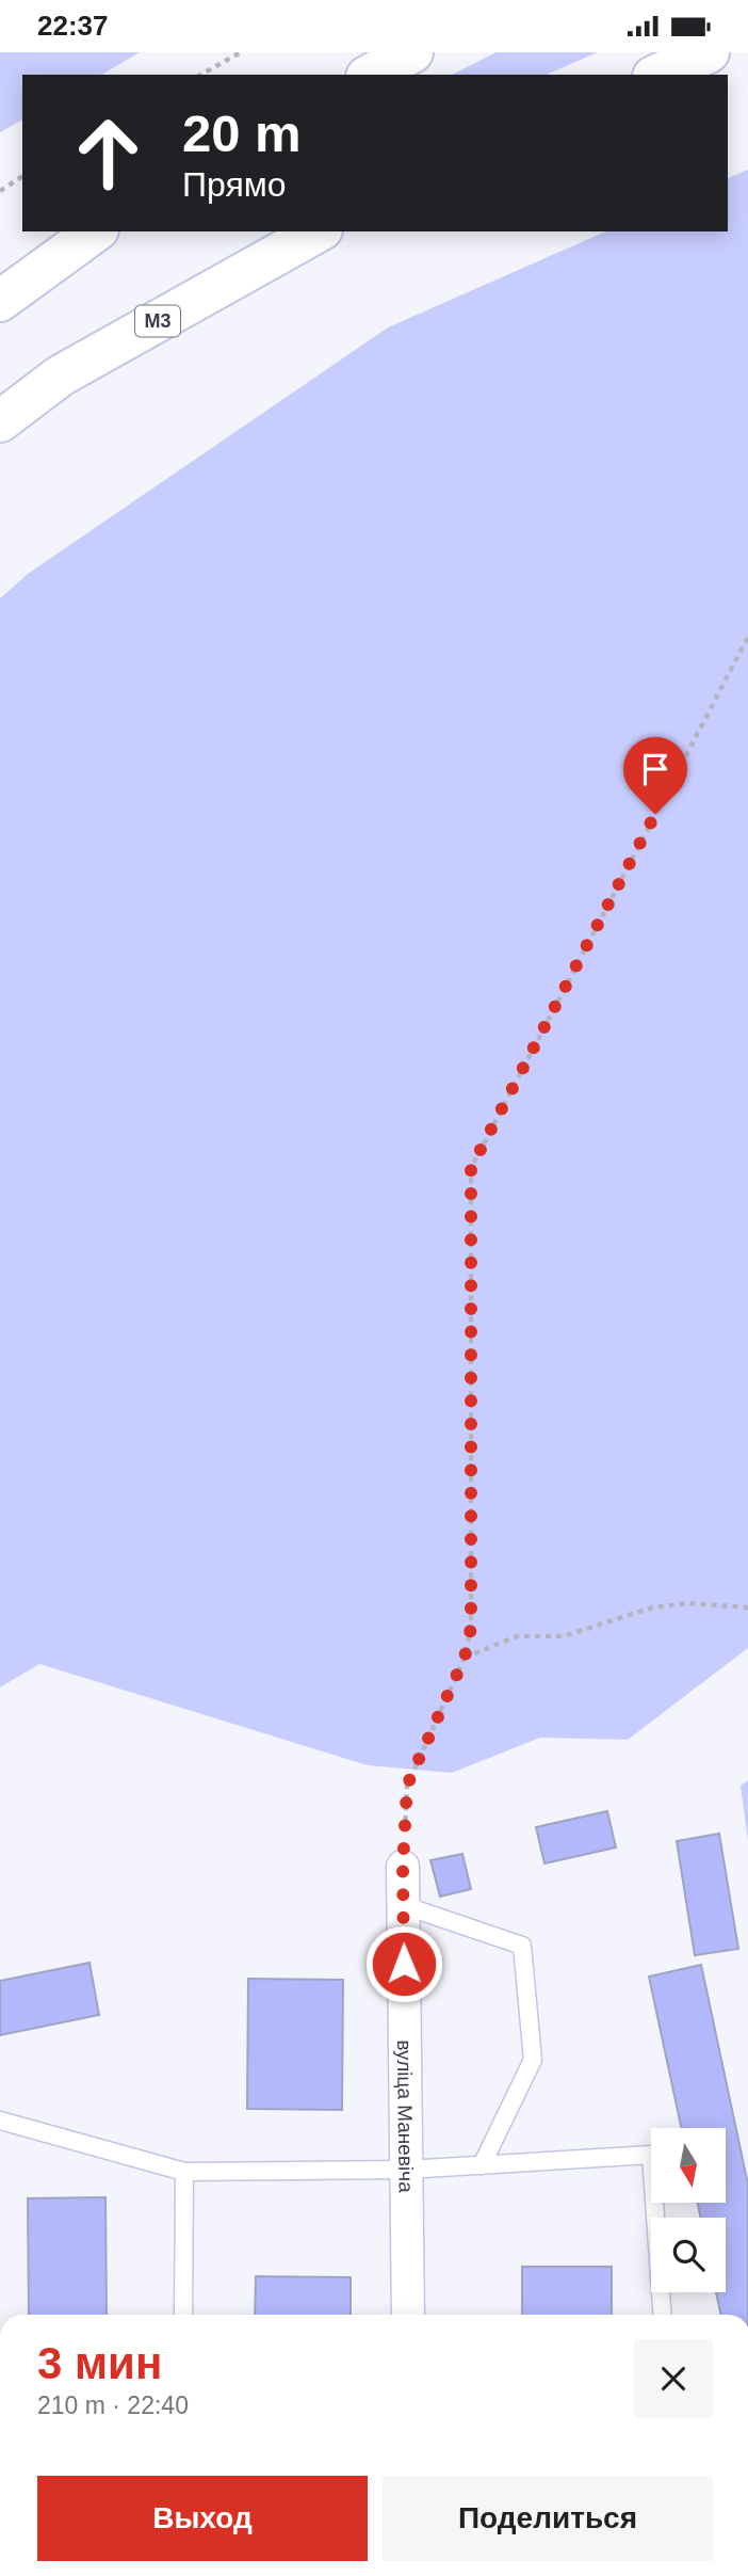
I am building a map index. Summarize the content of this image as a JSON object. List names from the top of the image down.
{
  "streets": {
    "highway": ["М3"],
    "street": ["вуліца Маневіча"]
  },
  "north": "bottom",
  "page": {
    "status": "22:37",
    "turn": ["20 m", "Прямо"],
    "heading": ["3 мин", "210 m · 22:40"],
    "buttons": ["Выход", "Поделиться"]
  }
}
